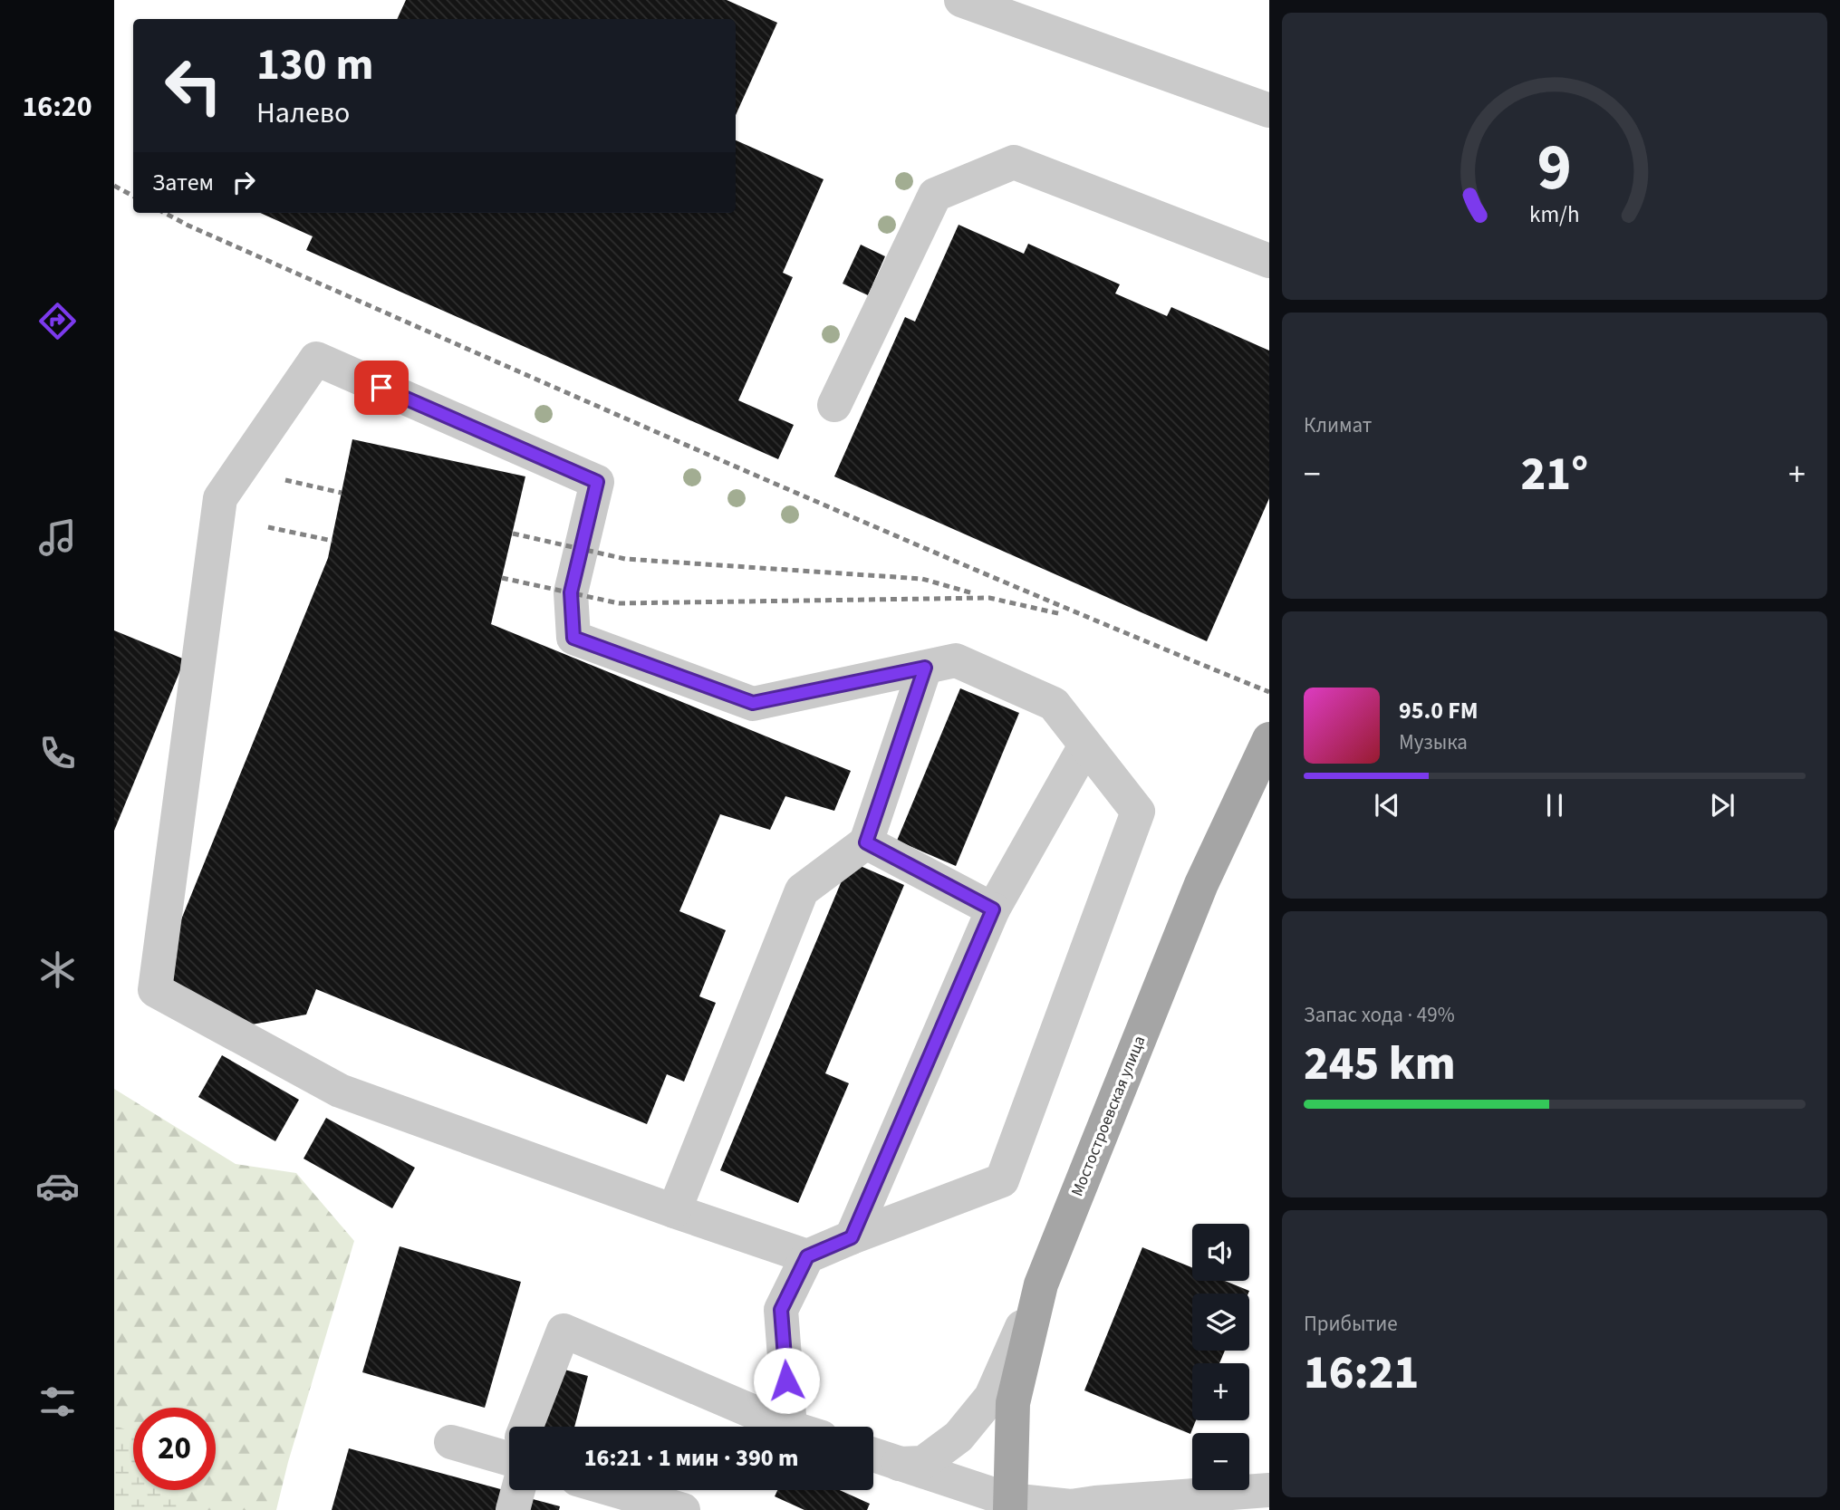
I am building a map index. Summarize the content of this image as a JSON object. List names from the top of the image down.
{
  "streets": {
    "main road": ["Мостостроевская улица"]
  },
  "page": {
    "tabs": "16:20",
    "turn": ["130 m", "Налево"],
    "then": "Затем",
    "tile": [
      "Климат",
      ["Запас хода · 49%", "245 km"],
      ["Прибытие", "16:21"]
    ],
    "heat": ["−", "21°", "+"],
    "song": ["95.0 FM", "Музыка"],
    "map_buttons": ["+", "−"],
    "limit": "20",
    "trip": "16:21 · 1 мин · 390 m",
    "gauge": ["9", "km/h"]
  }
}
